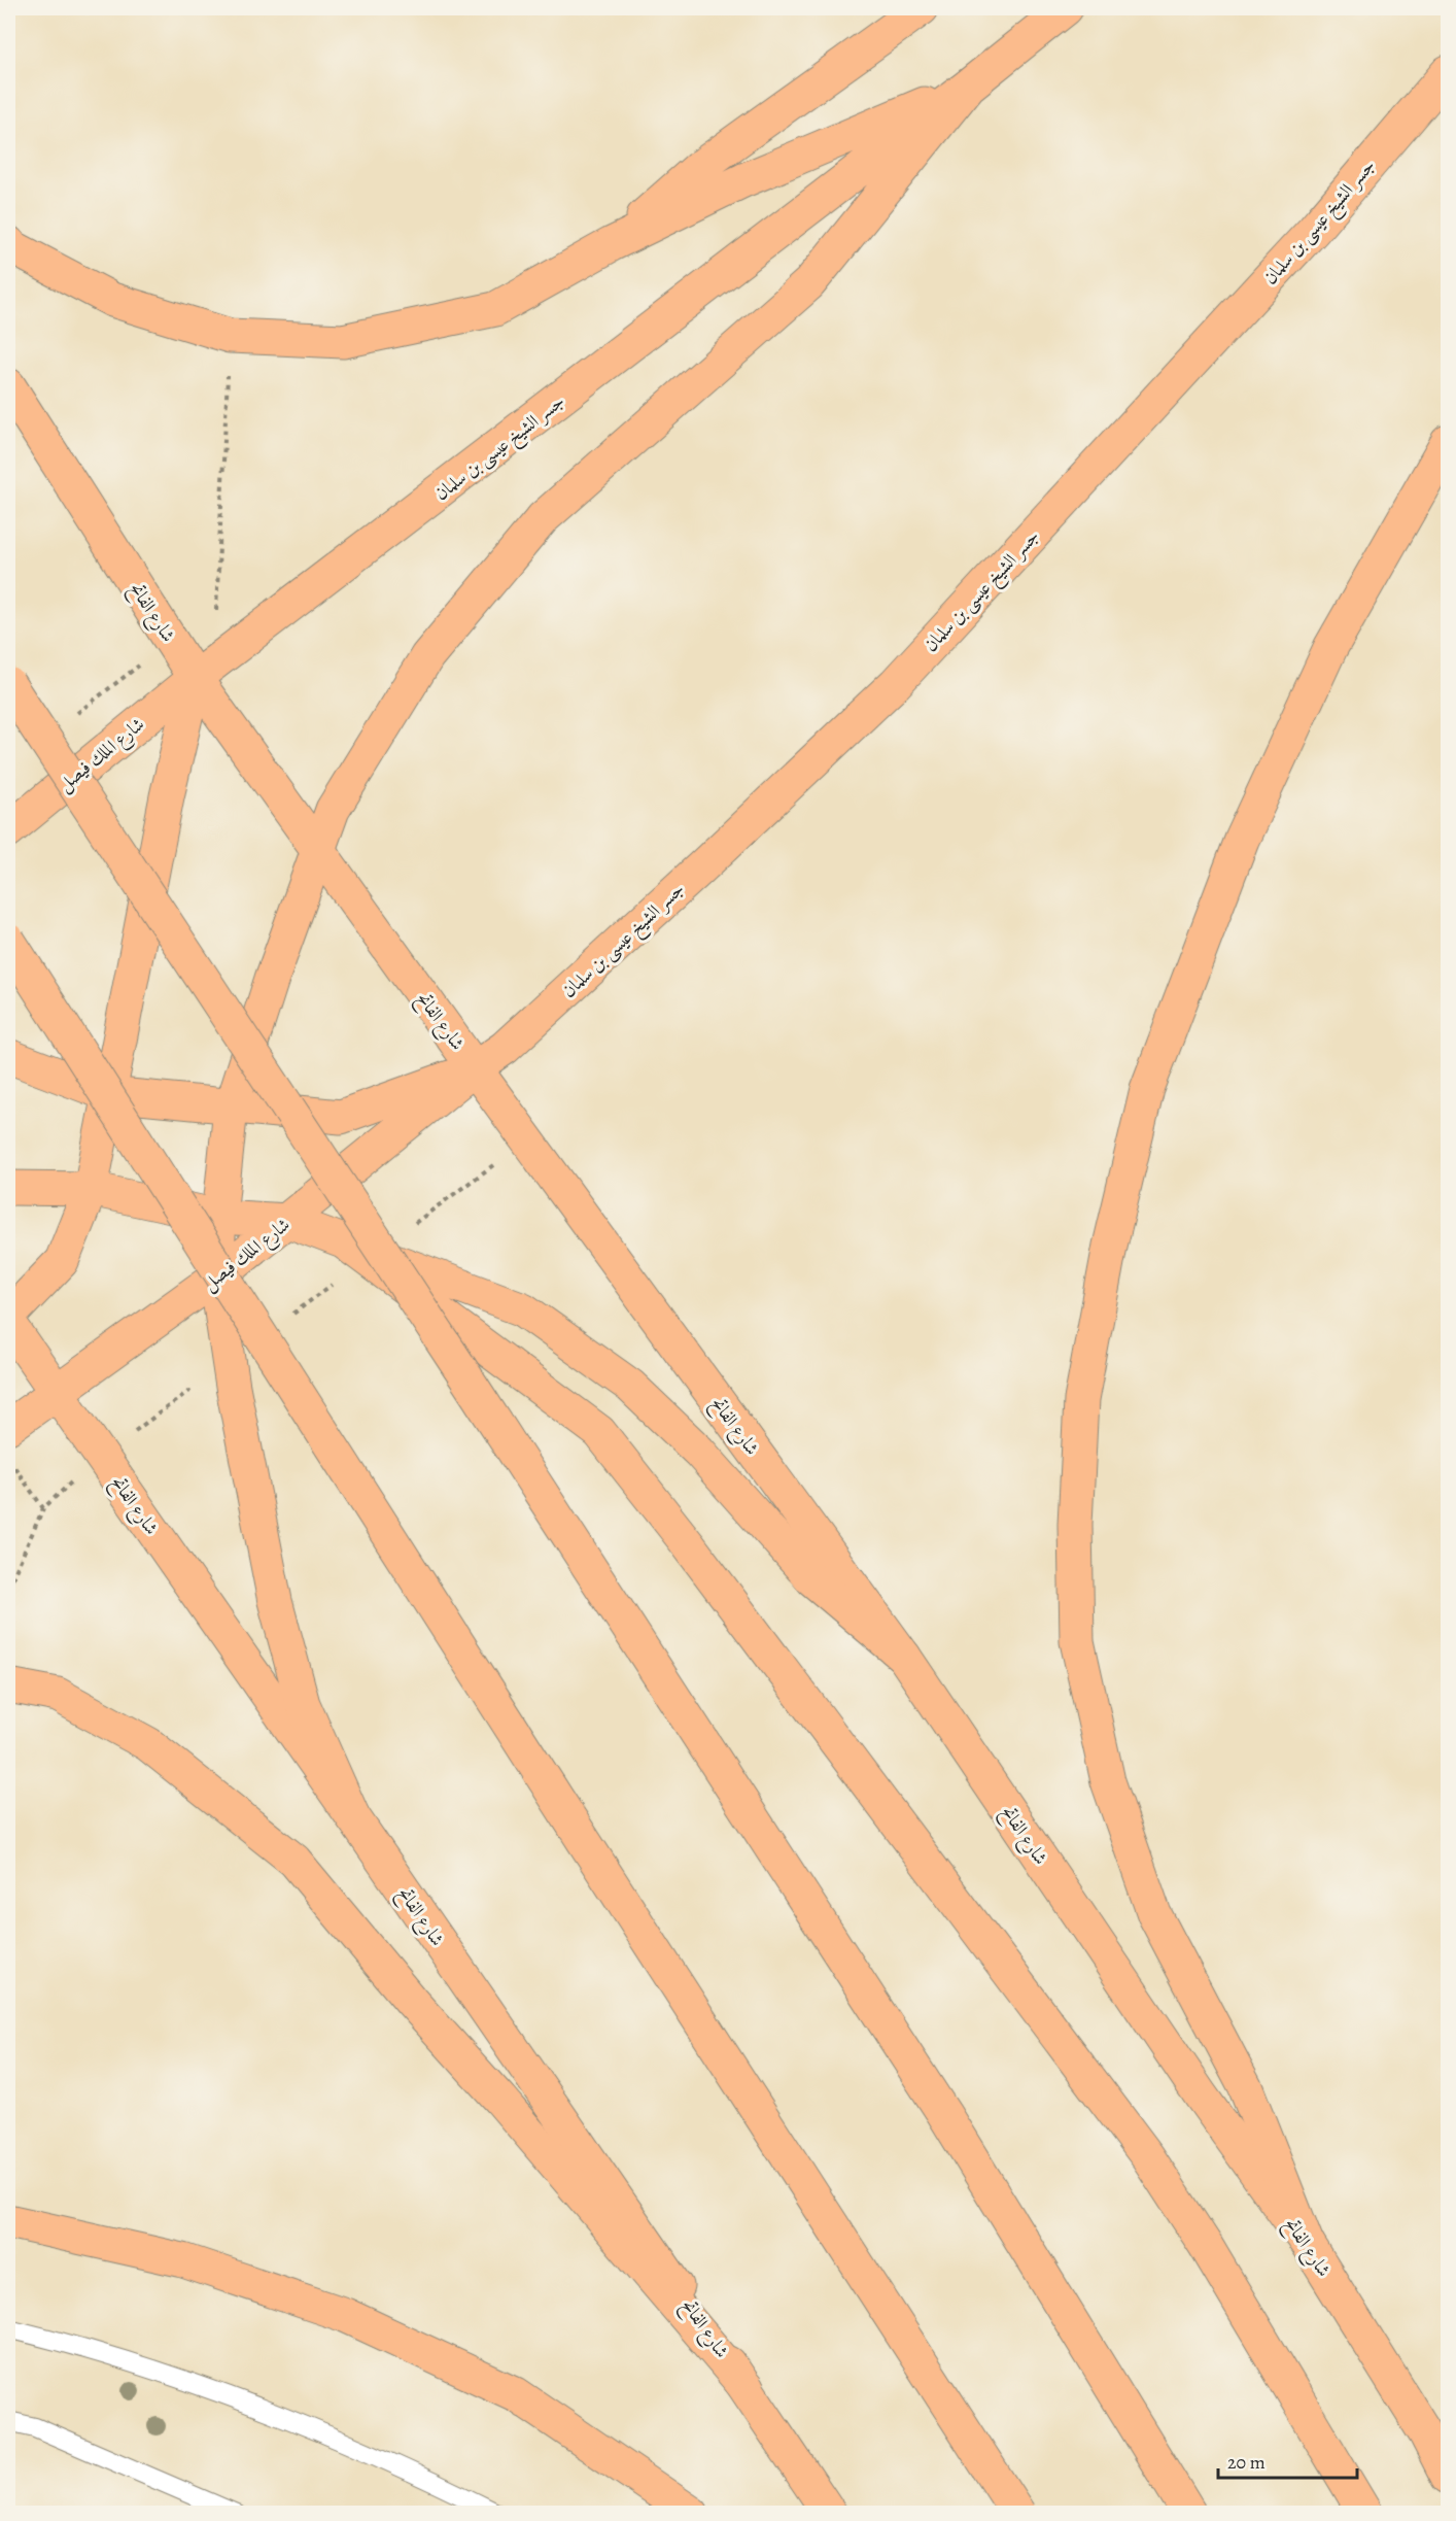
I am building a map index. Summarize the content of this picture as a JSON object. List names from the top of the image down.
{
  "streets": {
    "main road": ["جسر الشيخ عيسى بن سلمان", "شارع الفاتح", "شارع الملك فيصل"]
  },
  "crossings": [
    ["جسر الشيخ عيسى بن سلمان", "شارع الفاتح"],
    ["جسر الشيخ عيسى بن سلمان", "شارع الملك فيصل"],
    ["شارع الفاتح", "شارع الملك فيصل"]
  ],
  "scale_bar": "20 m"
}
